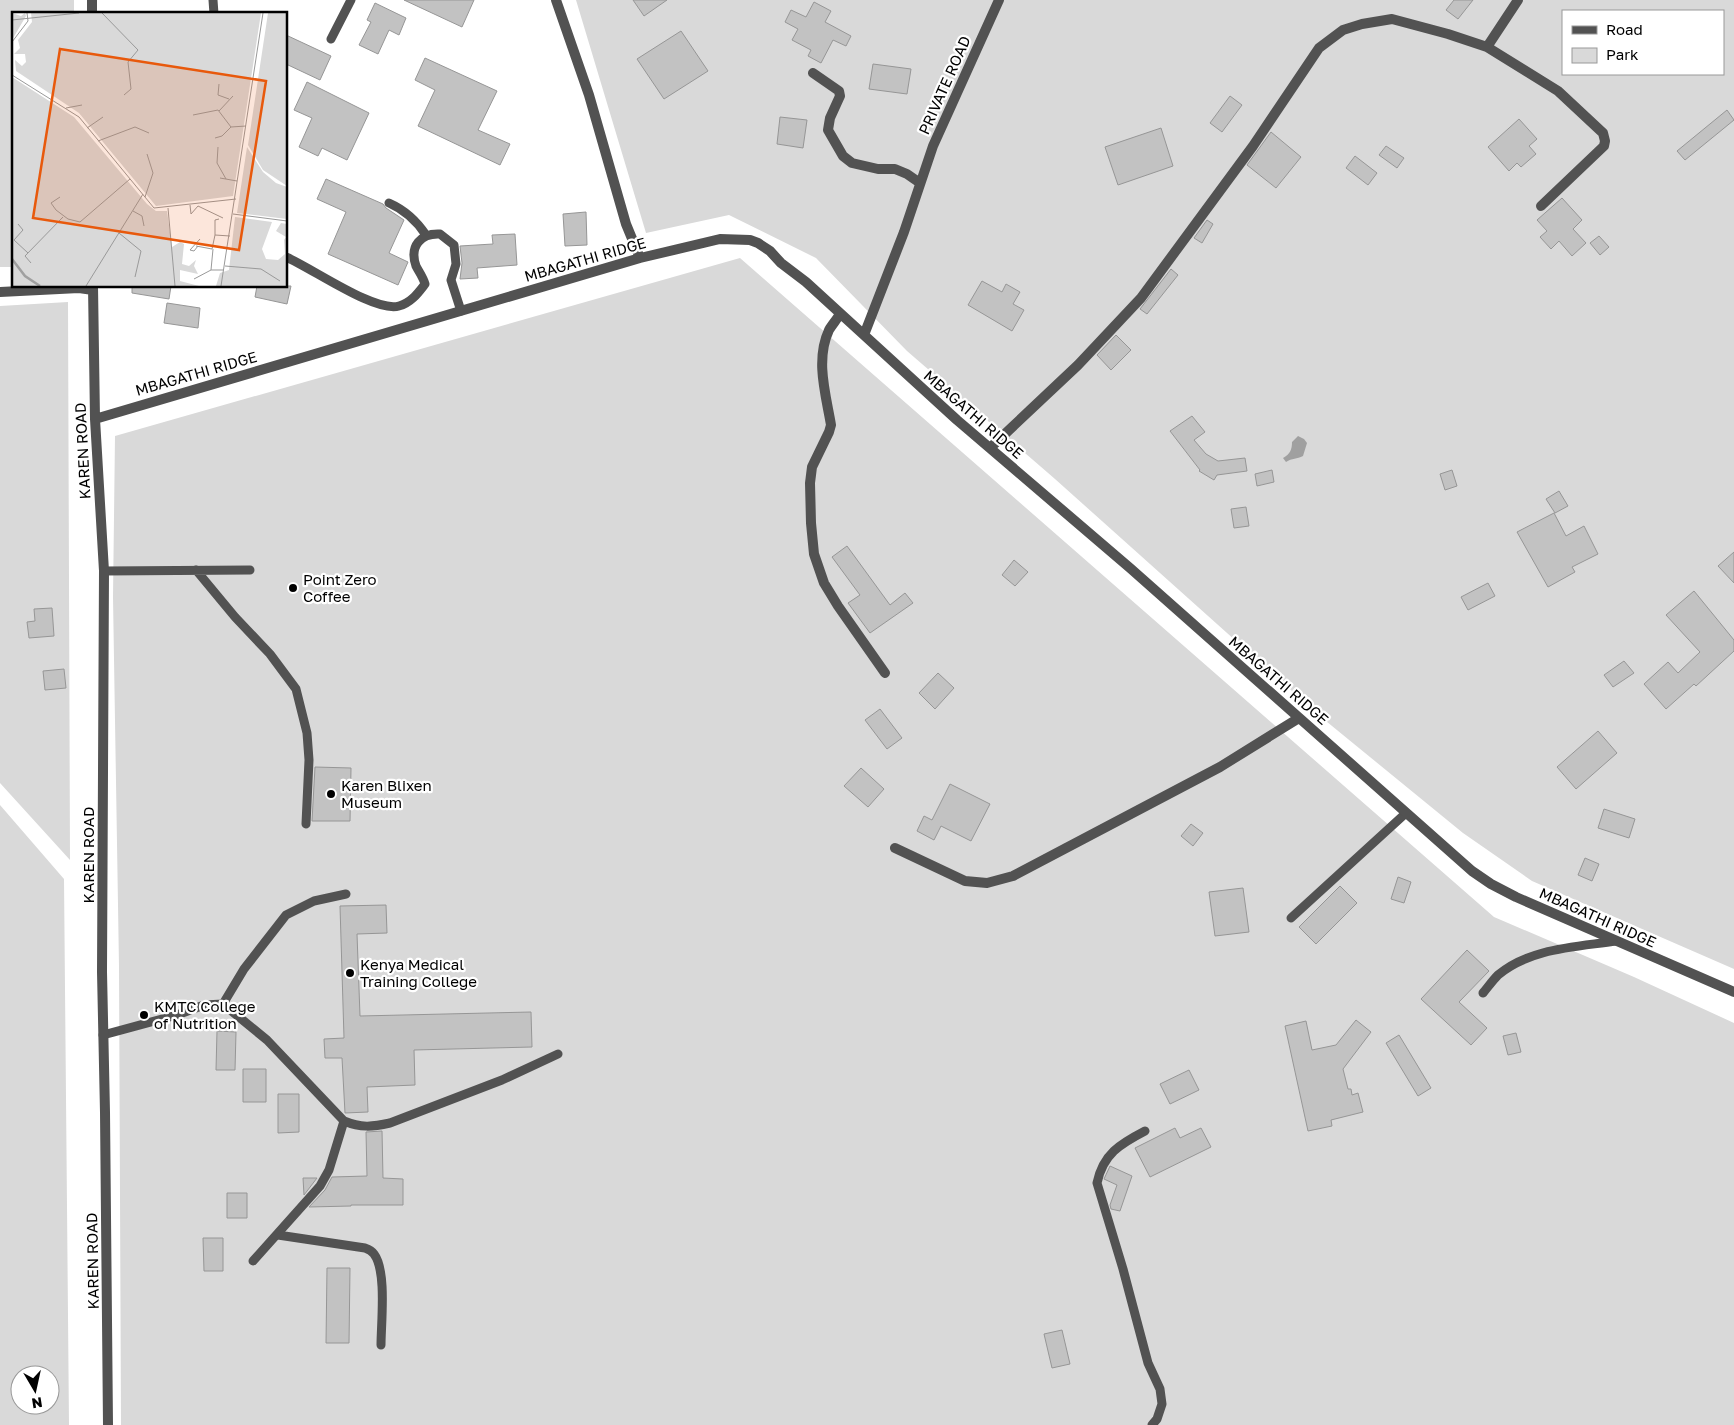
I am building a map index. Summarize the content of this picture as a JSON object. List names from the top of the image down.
{
  "streets": {
    "street": ["PRIVATE ROAD", "MBAGATHI RIDGE", "KAREN ROAD"]
  },
  "crossings": [
    ["PRIVATE ROAD", "MBAGATHI RIDGE"],
    ["MBAGATHI RIDGE", "KAREN ROAD"]
  ],
  "places": [
    "Point Zero Coffee",
    "Karen Blixen Museum",
    "Kenya Medical Training College",
    "KMTC College of Nutrition"
  ],
  "legend": ["Road", "Park"],
  "north": "bottom"
}
